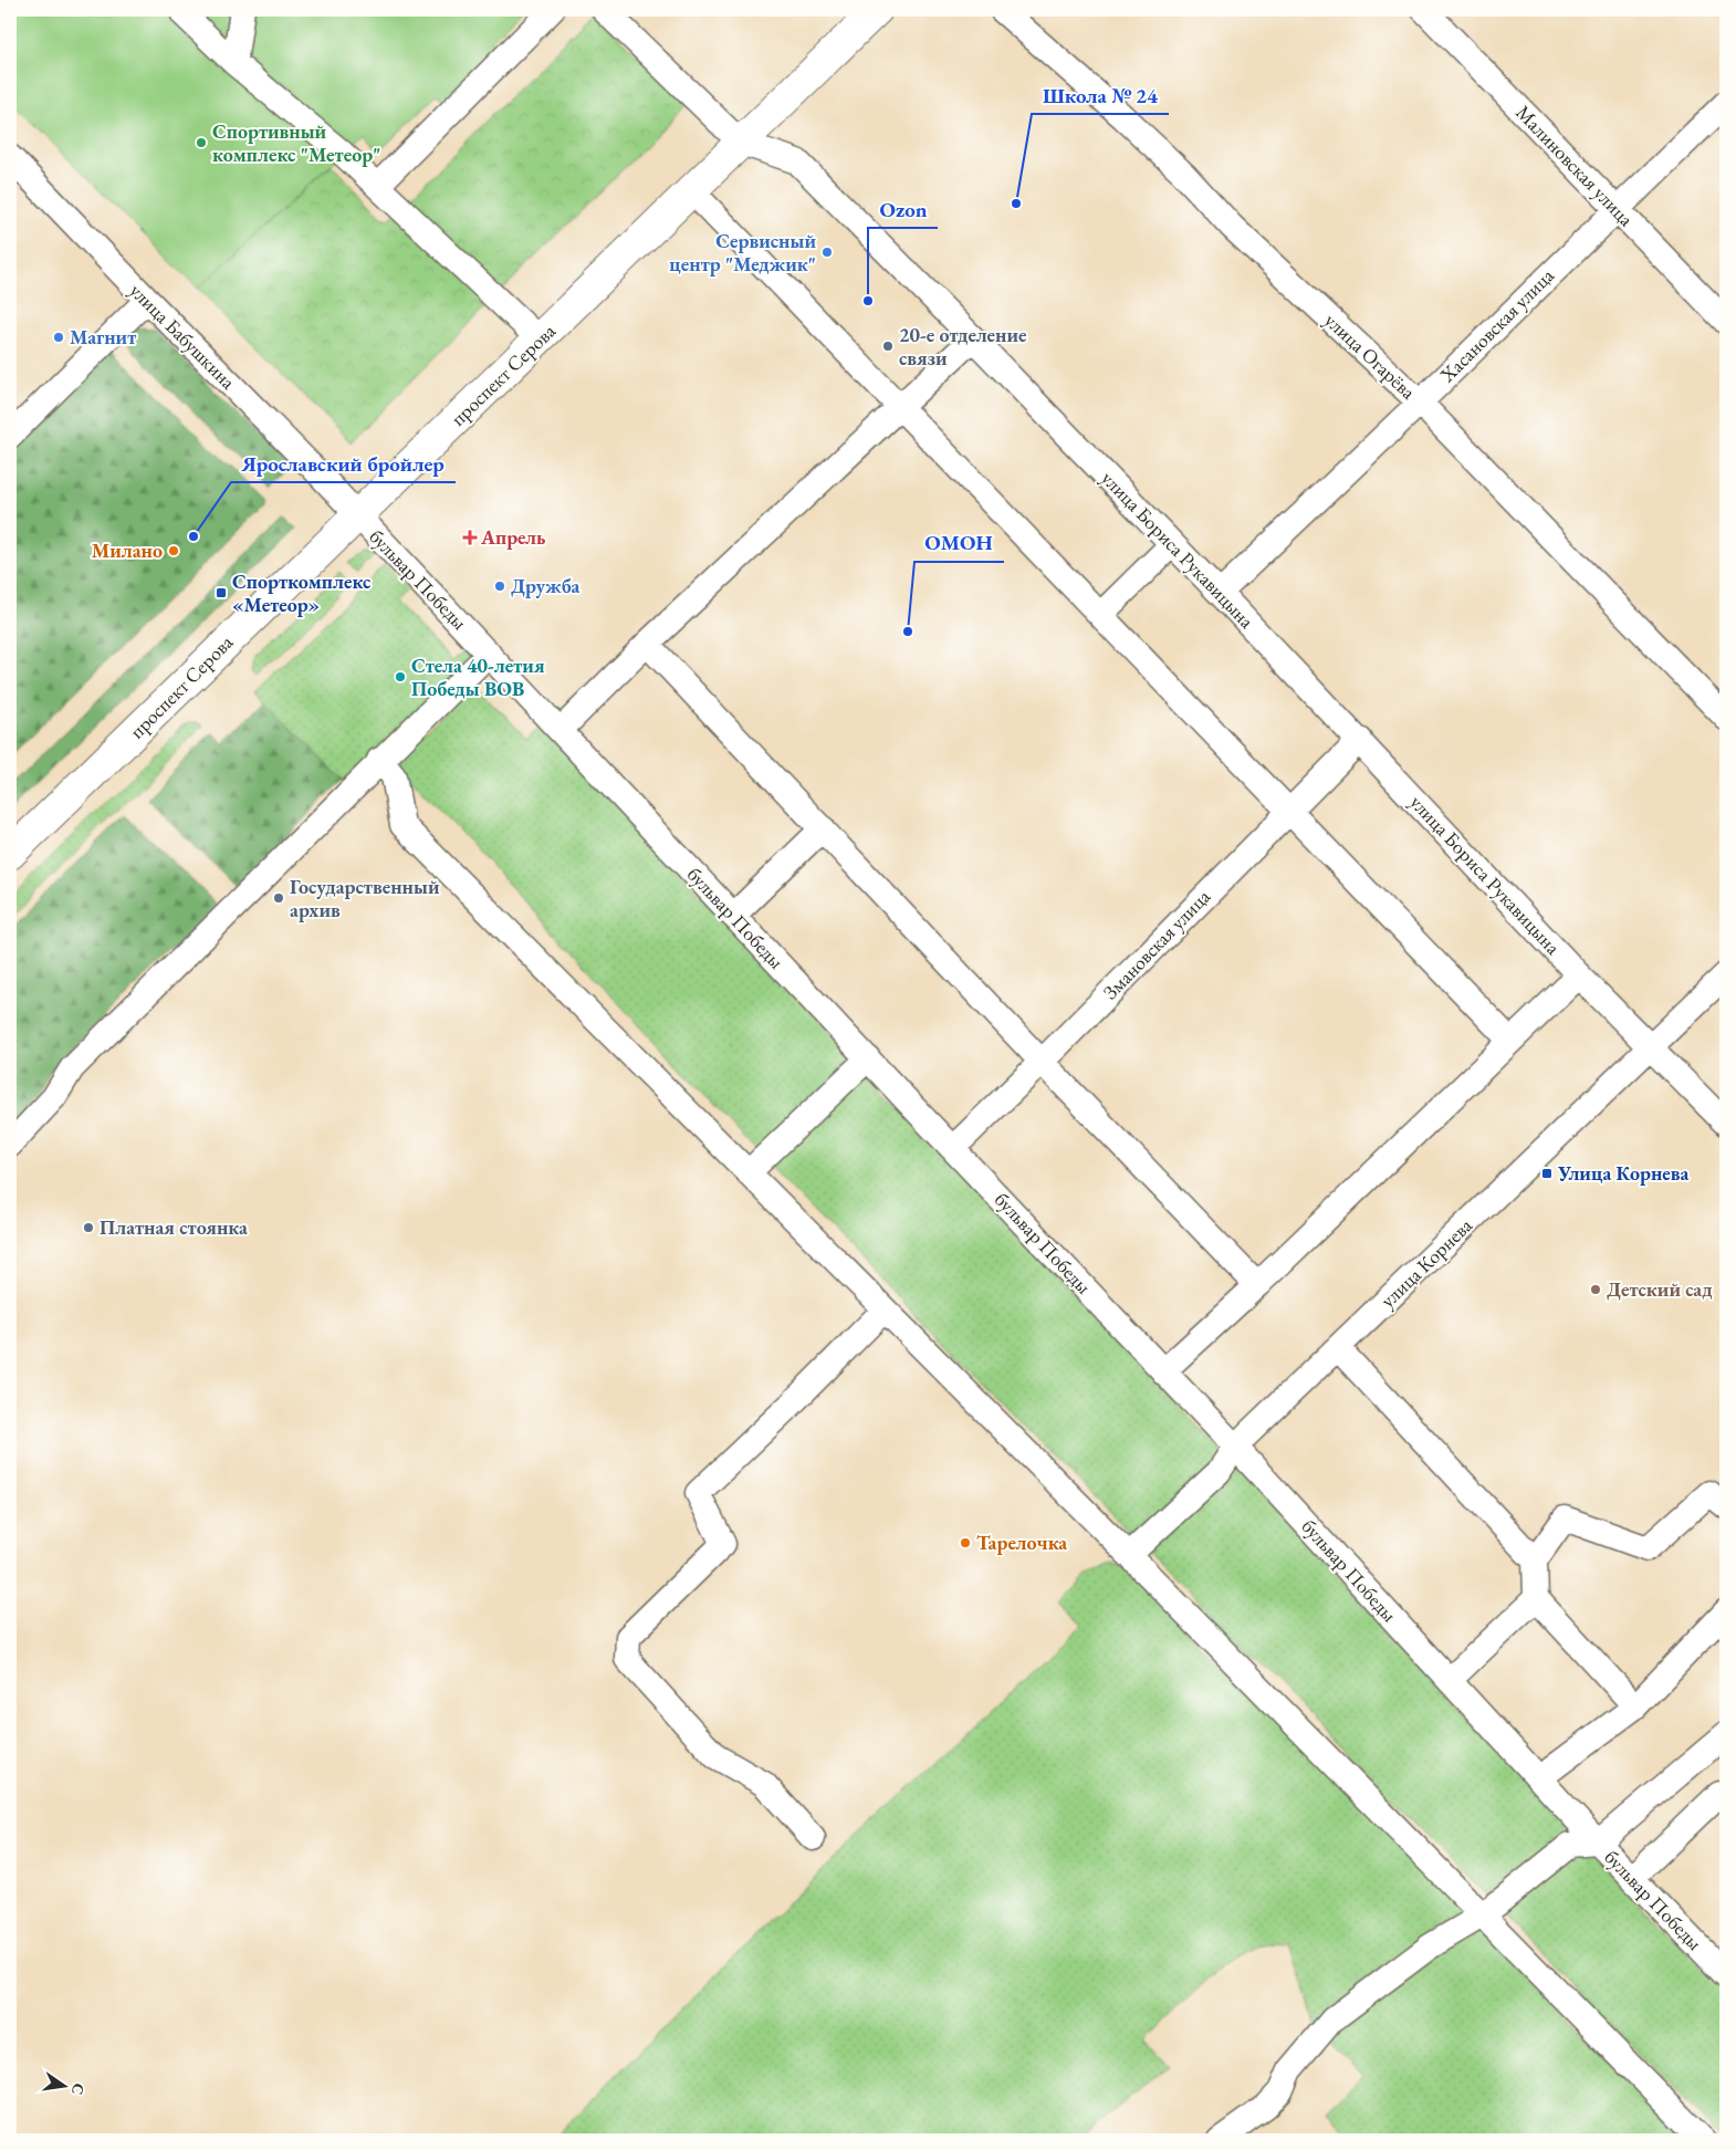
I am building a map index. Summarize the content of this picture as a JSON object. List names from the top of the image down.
{
  "streets": {
    "main road": ["проспект Серова"],
    "street": [
      "Малиновская улица",
      "Хасановская улица",
      "улица Бабушкина",
      "улица Огарёва",
      "улица Бориса Рукавицына",
      "бульвар Победы",
      "Змановская улица",
      "улица Корнева"
    ]
  },
  "crossings": [
    ["Малиновская улица", "Хасановская улица"],
    ["Хасановская улица", "улица Огарёва"],
    ["Хасановская улица", "улица Бориса Рукавицына"],
    ["улица Бабушкина", "проспект Серова"],
    ["улица Бабушкина", "бульвар Победы"],
    ["проспект Серова", "улица Бориса Рукавицына"],
    ["проспект Серова", "бульвар Победы"],
    ["улица Бориса Рукавицына", "Змановская улица"],
    ["улица Бориса Рукавицына", "улица Корнева"],
    ["бульвар Победы", "Змановская улица"],
    ["бульвар Победы", "улица Корнева"]
  ],
  "places": {
    "other": [
      "Спортивный комплекс \"Метеор\"",
      "Школа № 24",
      "Сервисный центр \"Меджик\"",
      "Ozon",
      "Магнит",
      "20-е отделение связи",
      "Ярославский бройлер",
      "Милано",
      "Дружба",
      "ОМОН",
      "Стела 40-летия Победы ВОВ",
      "Государственный архив",
      "Платная стоянка",
      "Детский сад",
      "Тарелочка"
    ],
    "health": ["Апрель"],
    "transit": ["Спорткомплекс «Метеор»", "Улица Корнева"]
  },
  "north": "right"
}
